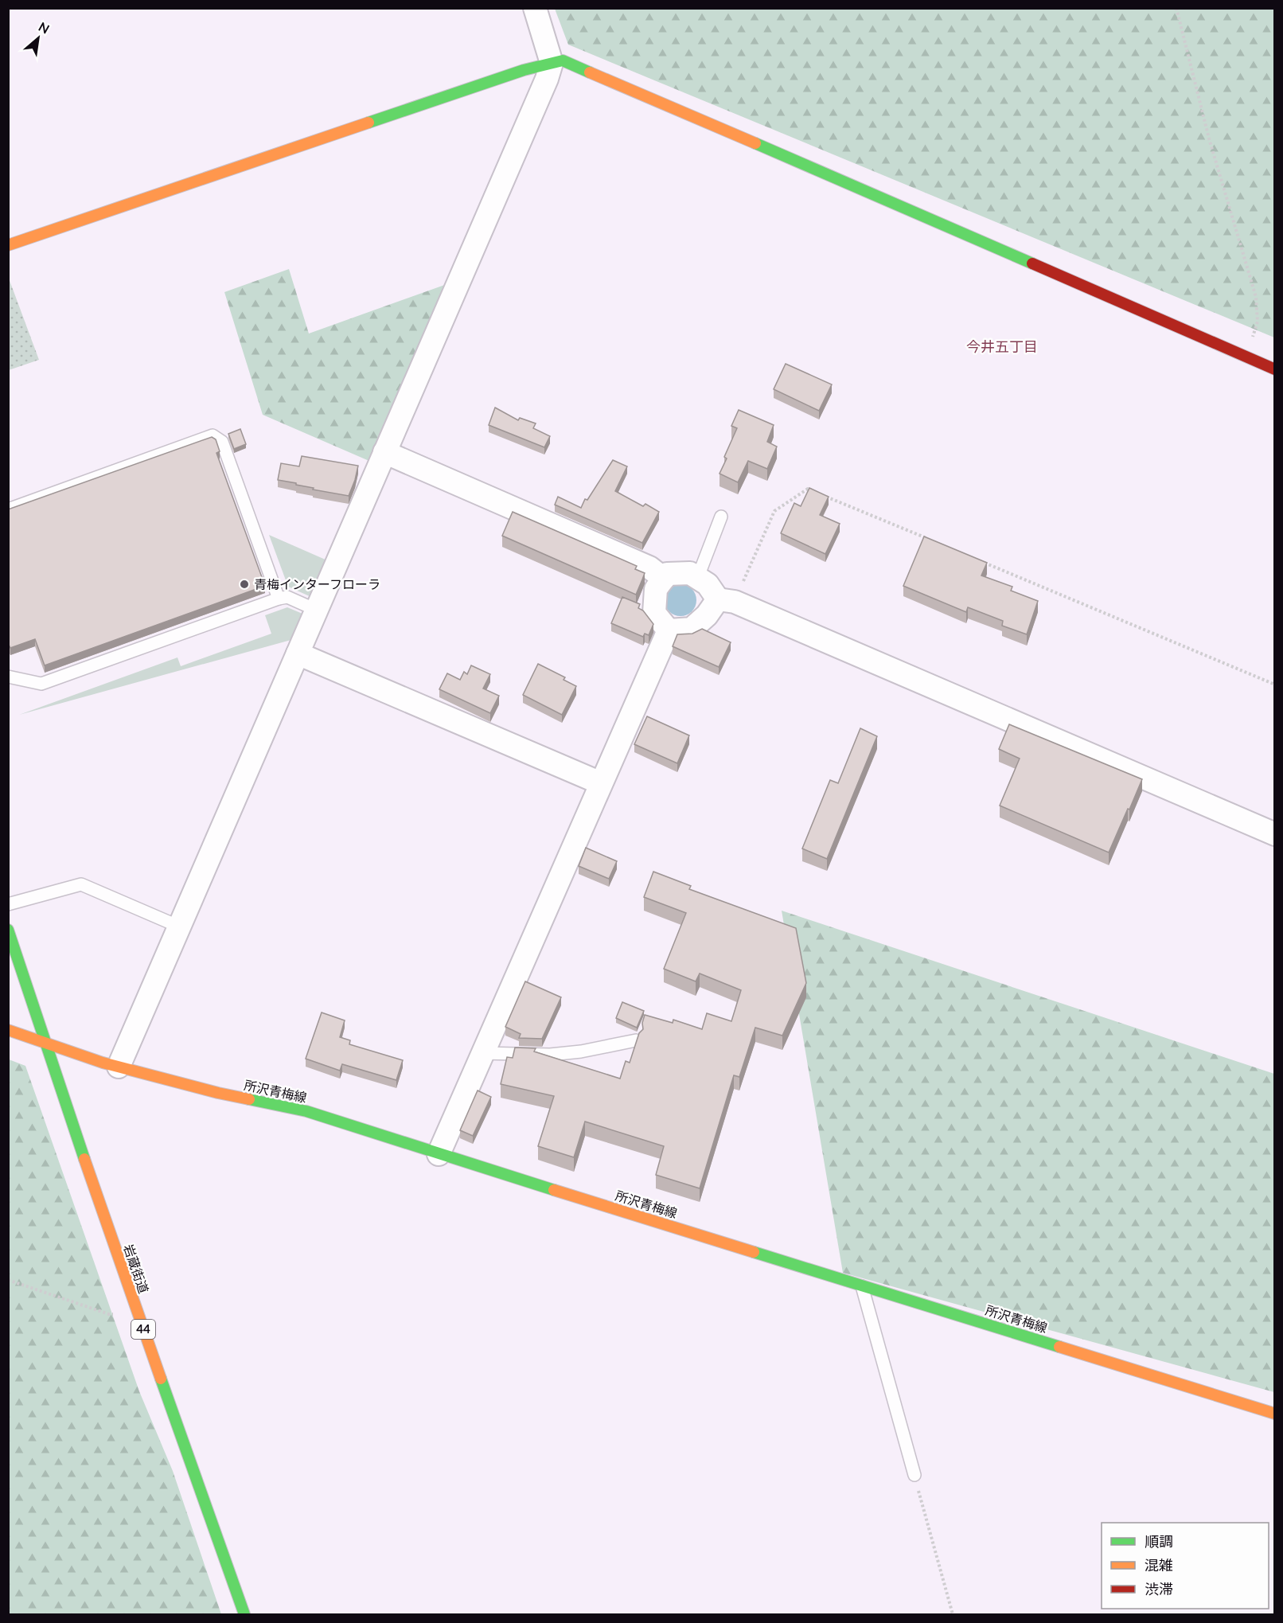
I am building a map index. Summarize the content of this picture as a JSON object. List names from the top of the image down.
{
  "streets": {
    "main road": ["所沢青梅線", "岩蔵街道", "44"]
  },
  "crossings": [
    ["所沢青梅線", "岩蔵街道"]
  ],
  "districts": ["今井五丁目"],
  "places": ["青梅インターフローラ"],
  "legend": ["順調", "混雑", "渋滞"],
  "north": "top right"
}
